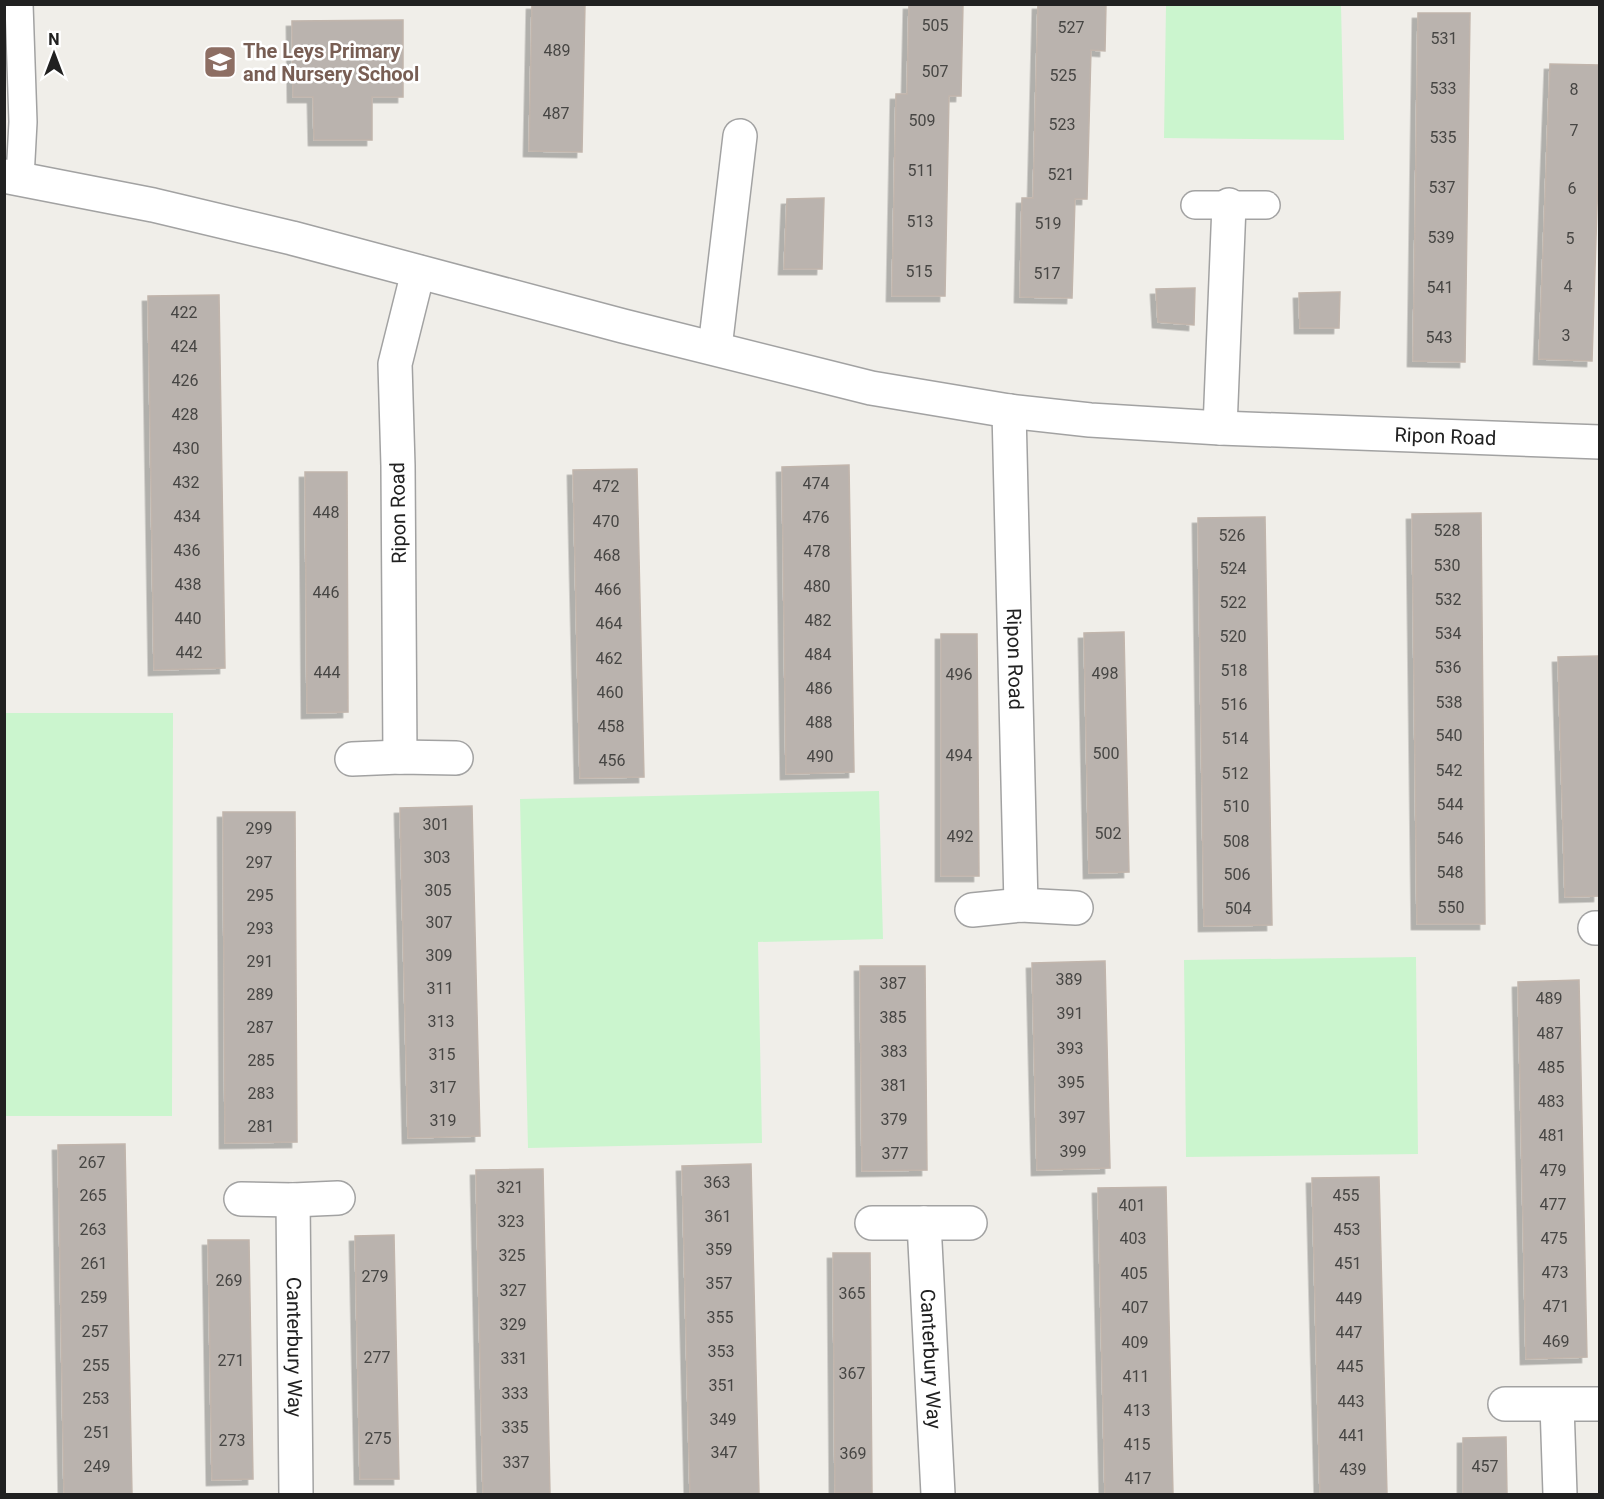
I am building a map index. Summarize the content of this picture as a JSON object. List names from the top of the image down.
{
  "streets": {
    "street": ["Ripon Road", "Canterbury Way"]
  },
  "places": {
    "school or university": ["The Leys Primary and Nursery School"]
  },
  "house_numbers": [
    "505",
    "527",
    "531",
    "489",
    "507",
    "525",
    "533",
    "8",
    "487",
    "509",
    "523",
    "7",
    "535",
    "511",
    "521",
    "537",
    "6",
    "513",
    "519",
    "539",
    "5",
    "515",
    "517",
    "4",
    "541",
    "422",
    "3",
    "543",
    "424",
    "426",
    "428",
    "430",
    "432",
    "474",
    "472",
    "448",
    "434",
    "476",
    "470",
    "528",
    "526",
    "436",
    "478",
    "468",
    "530",
    "524",
    "438",
    "480",
    "466",
    "446",
    "532",
    "522",
    "440",
    "482",
    "464",
    "534",
    "520",
    "442",
    "484",
    "462",
    "536",
    "518",
    "444",
    "498",
    "496",
    "486",
    "460",
    "538",
    "516",
    "488",
    "458",
    "540",
    "514",
    "500",
    "494",
    "490",
    "456",
    "542",
    "512",
    "544",
    "510",
    "301",
    "299",
    "502",
    "492",
    "546",
    "508",
    "303",
    "297",
    "548",
    "506",
    "305",
    "295",
    "550",
    "504",
    "307",
    "293",
    "309",
    "291",
    "389",
    "387",
    "311",
    "289",
    "489",
    "391",
    "385",
    "313",
    "287",
    "487",
    "393",
    "383",
    "315",
    "285",
    "485",
    "395",
    "381",
    "317",
    "283",
    "483",
    "397",
    "379",
    "319",
    "281",
    "481",
    "399",
    "377",
    "267",
    "479",
    "363",
    "321",
    "265",
    "455",
    "477",
    "401",
    "361",
    "323",
    "263",
    "453",
    "403",
    "475",
    "359",
    "325",
    "261",
    "451",
    "473",
    "405",
    "279",
    "269",
    "357",
    "327",
    "365",
    "259",
    "449",
    "471",
    "407",
    "355",
    "329",
    "257",
    "447",
    "469",
    "409",
    "353",
    "277",
    "331",
    "271",
    "255",
    "445",
    "367",
    "411",
    "351",
    "333",
    "253",
    "443",
    "413",
    "349",
    "335",
    "251",
    "441",
    "275",
    "273",
    "415",
    "347",
    "369",
    "337",
    "249",
    "457",
    "439",
    "417"
  ],
  "north": "top"
}
